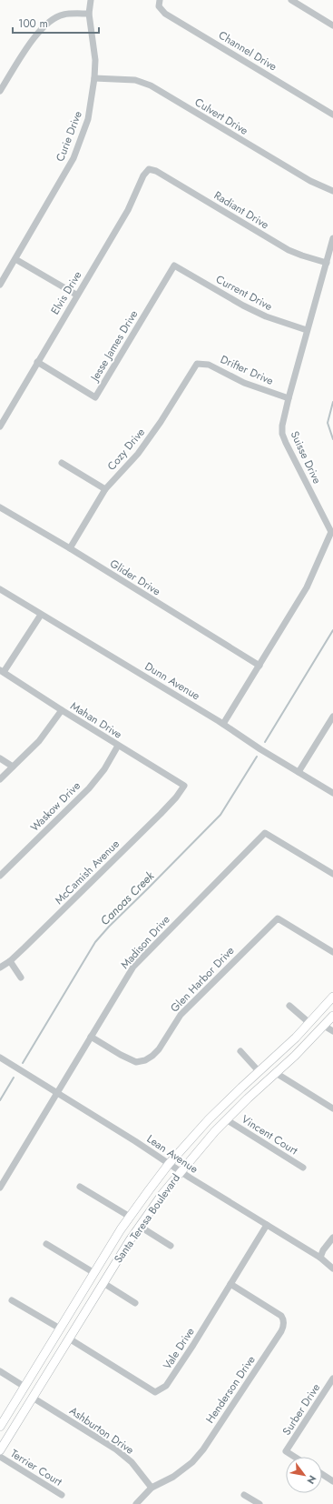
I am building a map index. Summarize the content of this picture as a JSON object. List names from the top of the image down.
{
  "streets": {
    "main road": ["Santa Teresa Boulevard"],
    "street": [
      "Channel Drive",
      "Culvert Drive",
      "Curie Drive",
      "Radiant Drive",
      "Elvis Drive",
      "Current Drive",
      "Jesse James Drive",
      "Drifter Drive",
      "Cozy Drive",
      "Suisse Drive",
      "Glider Drive",
      "Dunn Avenue",
      "Mahan Drive",
      "Waskow Drive",
      "McCamish Avenue",
      "Madison Drive",
      "Glen Harbor Drive",
      "Vincent Court",
      "Lean Avenue",
      "Vale Drive",
      "Henderson Drive",
      "Surber Drive",
      "Ashburton Drive",
      "Terrier Court"
    ]
  },
  "crossings": [
    ["Culvert Drive", "Curie Drive"],
    ["Radiant Drive", "Elvis Drive"],
    ["Radiant Drive", "Suisse Drive"],
    ["Elvis Drive", "Jesse James Drive"],
    ["Current Drive", "Jesse James Drive"],
    ["Current Drive", "Suisse Drive"],
    ["Drifter Drive", "Cozy Drive"],
    ["Drifter Drive", "Suisse Drive"],
    ["Cozy Drive", "Glider Drive"],
    ["Suisse Drive", "Glider Drive"],
    ["Suisse Drive", "Dunn Avenue"],
    ["Mahan Drive", "Waskow Drive"],
    ["Mahan Drive", "McCamish Avenue"],
    ["Madison Drive", "Glen Harbor Drive"],
    ["Madison Drive", "Lean Avenue"],
    ["Vincent Court", "Santa Teresa Boulevard"],
    ["Lean Avenue", "Santa Teresa Boulevard"],
    ["Lean Avenue", "Vale Drive"],
    ["Santa Teresa Boulevard", "Vale Drive"],
    ["Santa Teresa Boulevard", "Ashburton Drive"],
    ["Vale Drive", "Henderson Drive"],
    ["Henderson Drive", "Ashburton Drive"]
  ],
  "water": ["Canoas Creek"],
  "scale_bar": "100 m",
  "north": "bottom right"
}
